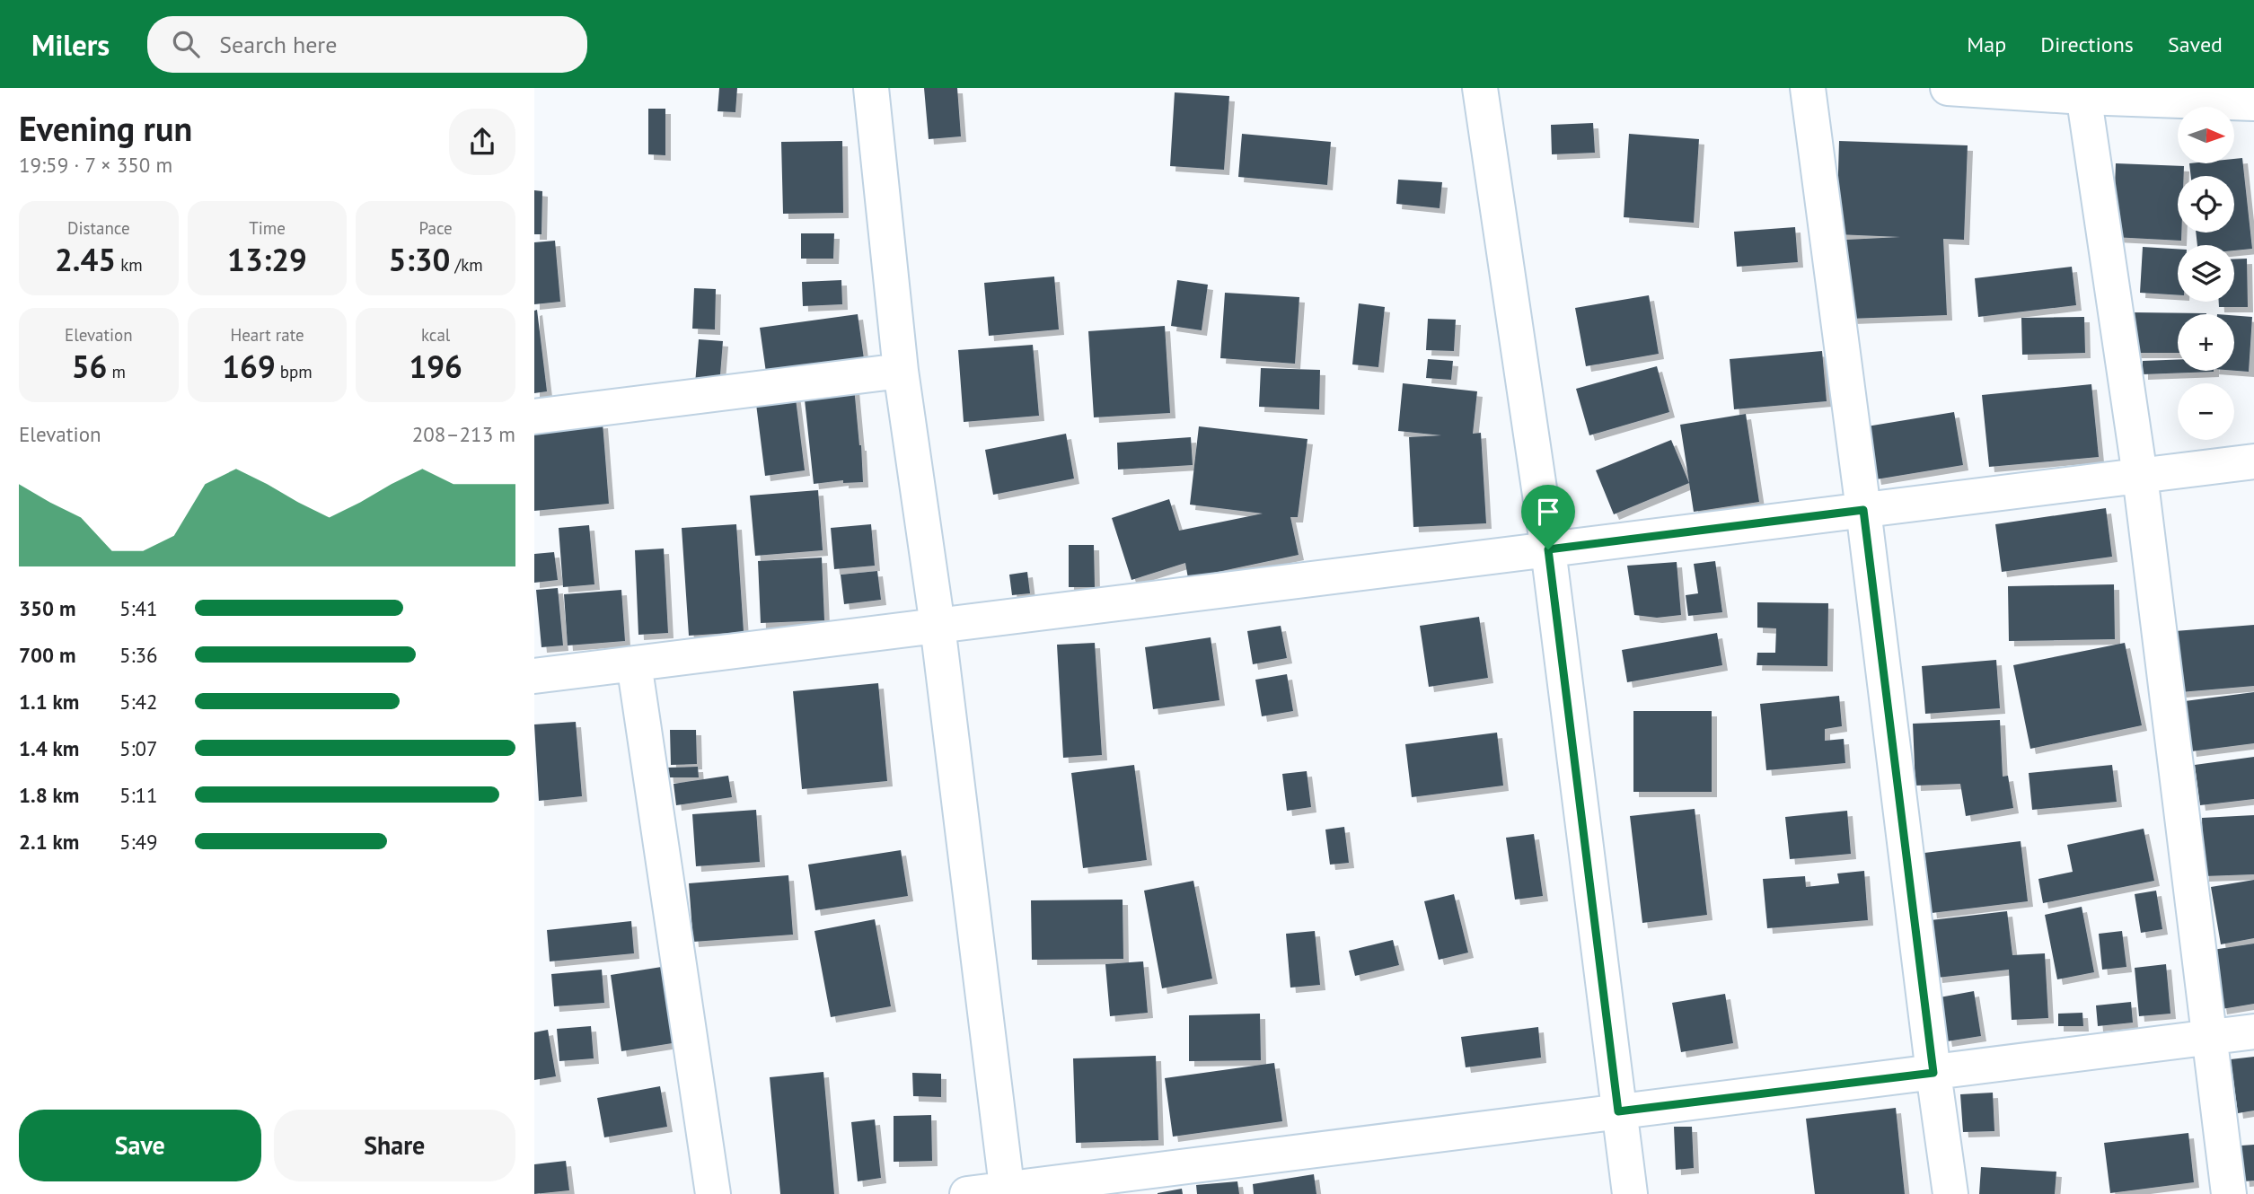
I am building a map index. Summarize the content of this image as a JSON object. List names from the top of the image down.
{
  "north": "right",
  "page": {
    "header": "Milers",
    "search": "Search here",
    "nav": ["Map", "Directions", "Saved"],
    "heading": ["Evening run", "19:59 · 7 × 350 m"],
    "map_buttons": ["+", "−"],
    "stats": [
      ["Distance", "2.45 km"],
      ["Time", "13:29"],
      ["Pace", "5:30 /km"],
      ["Elevation", "56 m"],
      ["Heart rate", "169 bpm"],
      ["kcal", "196"]
    ],
    "chart": ["Elevation", "208–213 m"],
    "list": [
      {
        "name": "350 m",
        "note": "5:41"
      },
      {
        "name": "700 m",
        "note": "5:36"
      },
      {
        "name": "1.1 km",
        "note": "5:42"
      },
      {
        "name": "1.4 km",
        "note": "5:07"
      },
      {
        "name": "1.8 km",
        "note": "5:11"
      },
      {
        "name": "2.1 km",
        "note": "5:49"
      }
    ],
    "buttons": ["Save", "Share"]
  }
}
